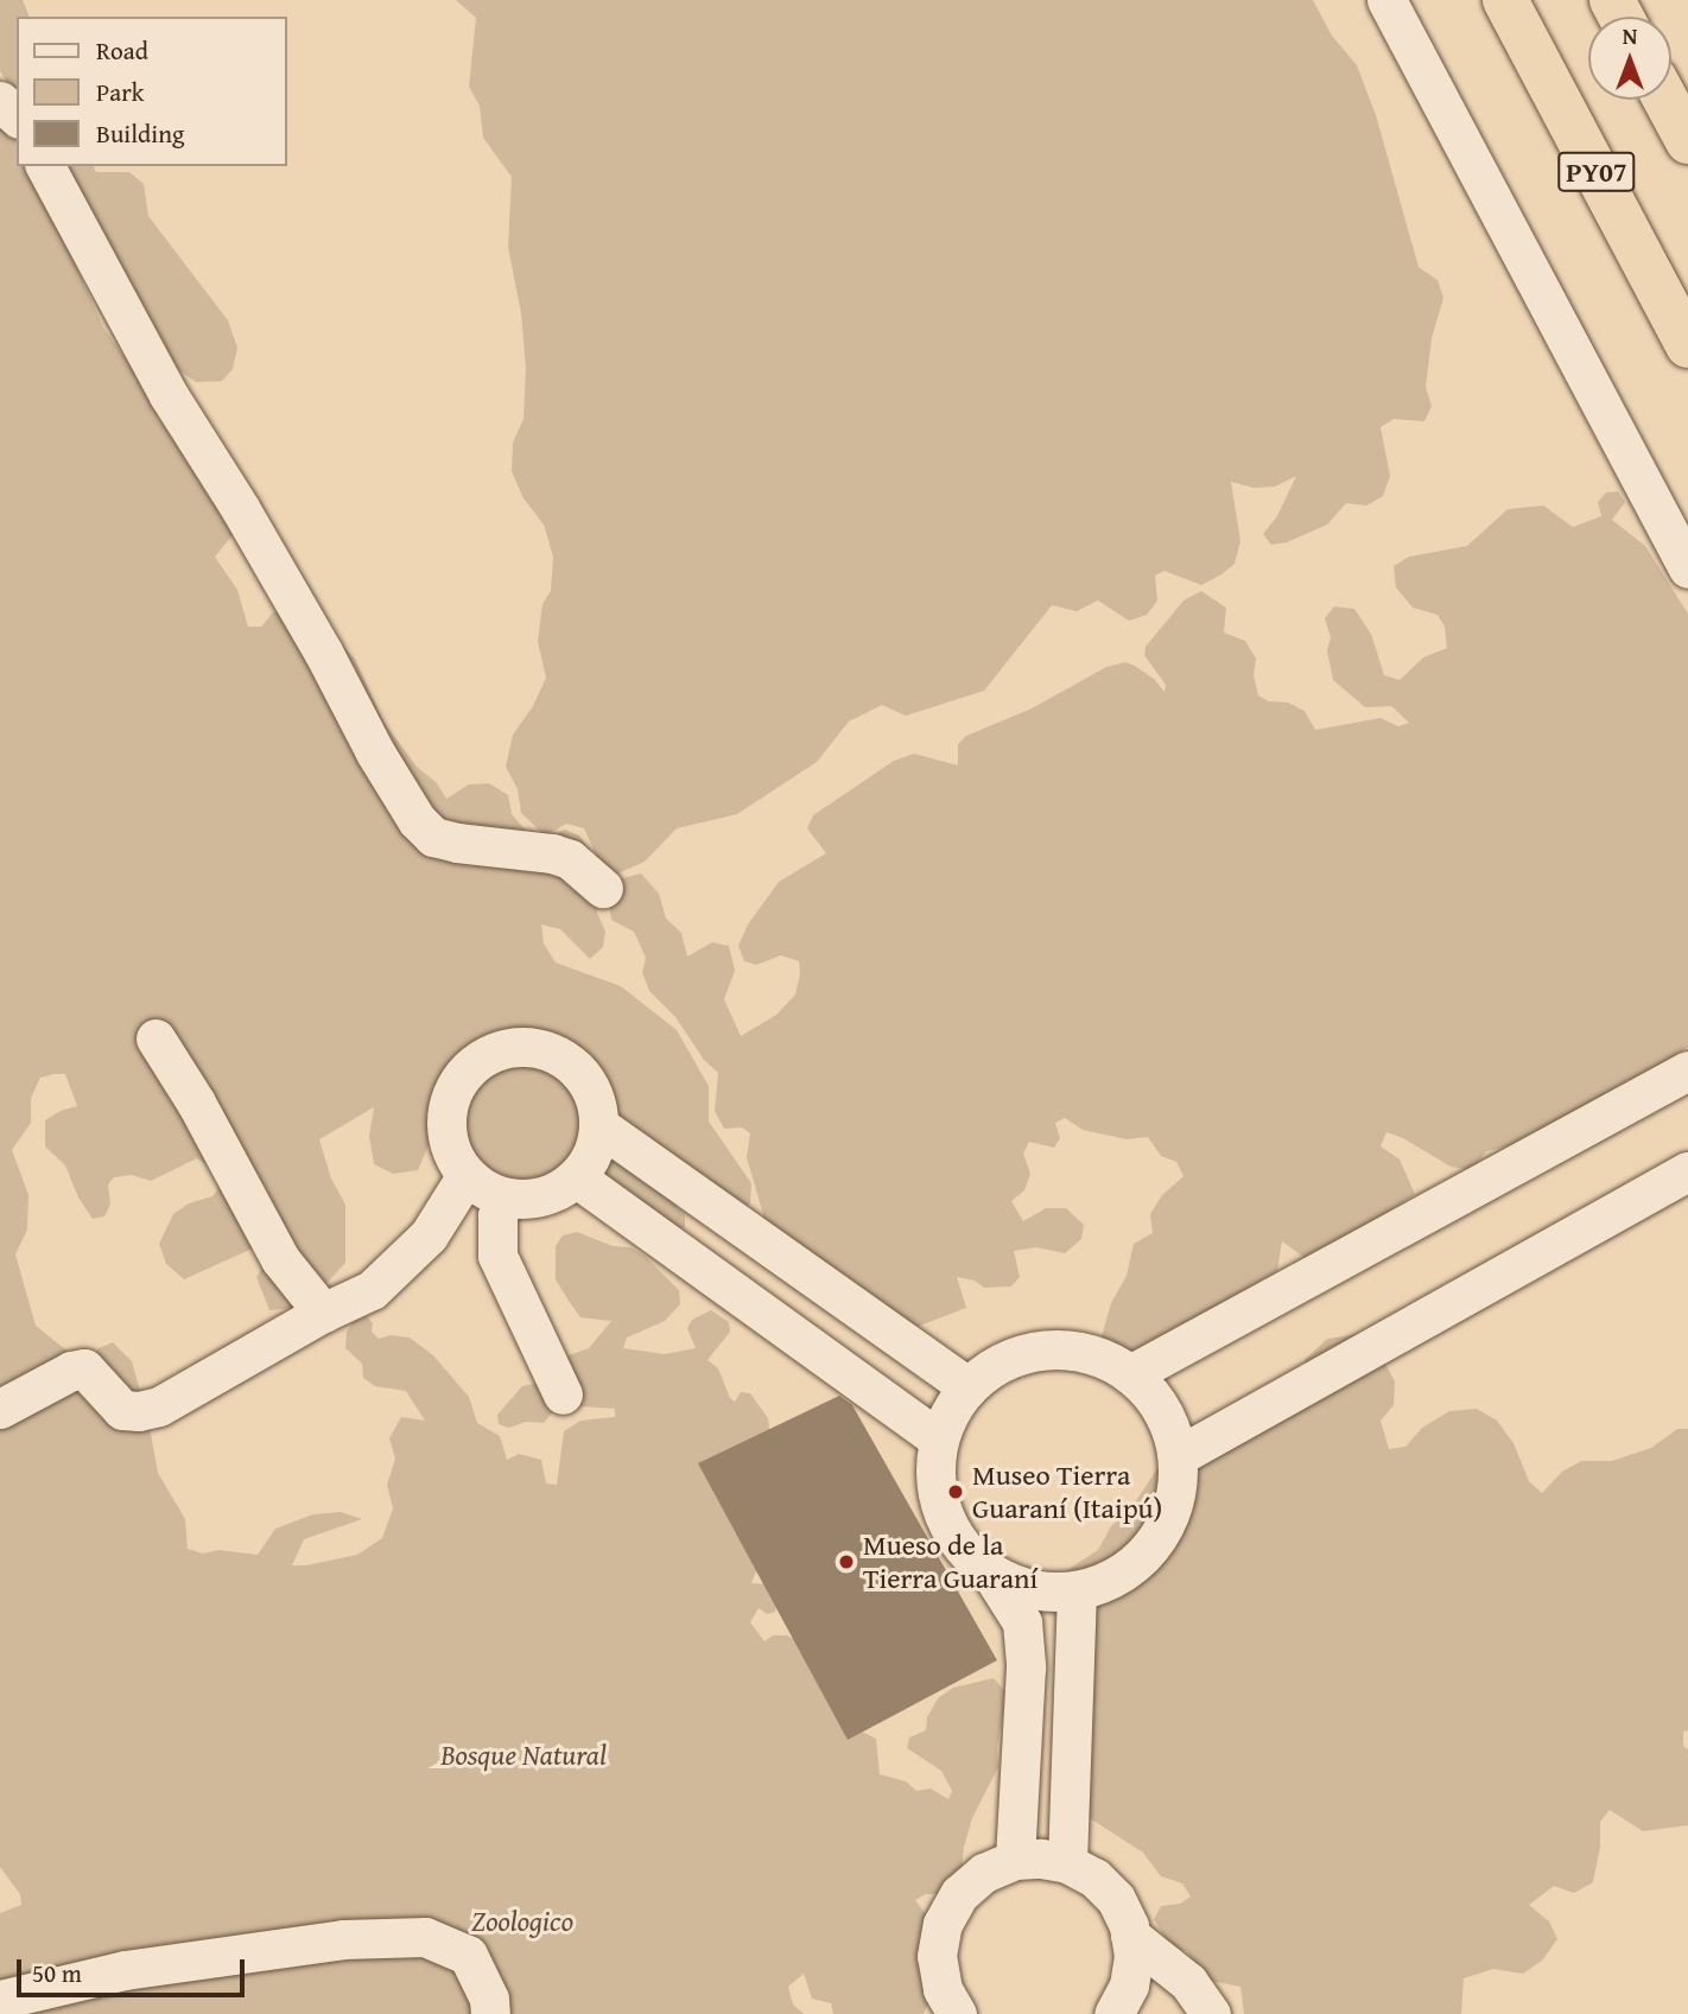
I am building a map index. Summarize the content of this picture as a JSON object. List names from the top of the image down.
{
  "streets": {
    "highway": ["PY07"]
  },
  "parks": ["Bosque Natural", "Zoologico"],
  "places": ["Museo Tierra Guaraní (Itaipú)", "Mueso de la Tierra Guaraní"],
  "legend": ["Road", "Park", "Building"],
  "scale_bar": "50 m",
  "north": "top"
}
